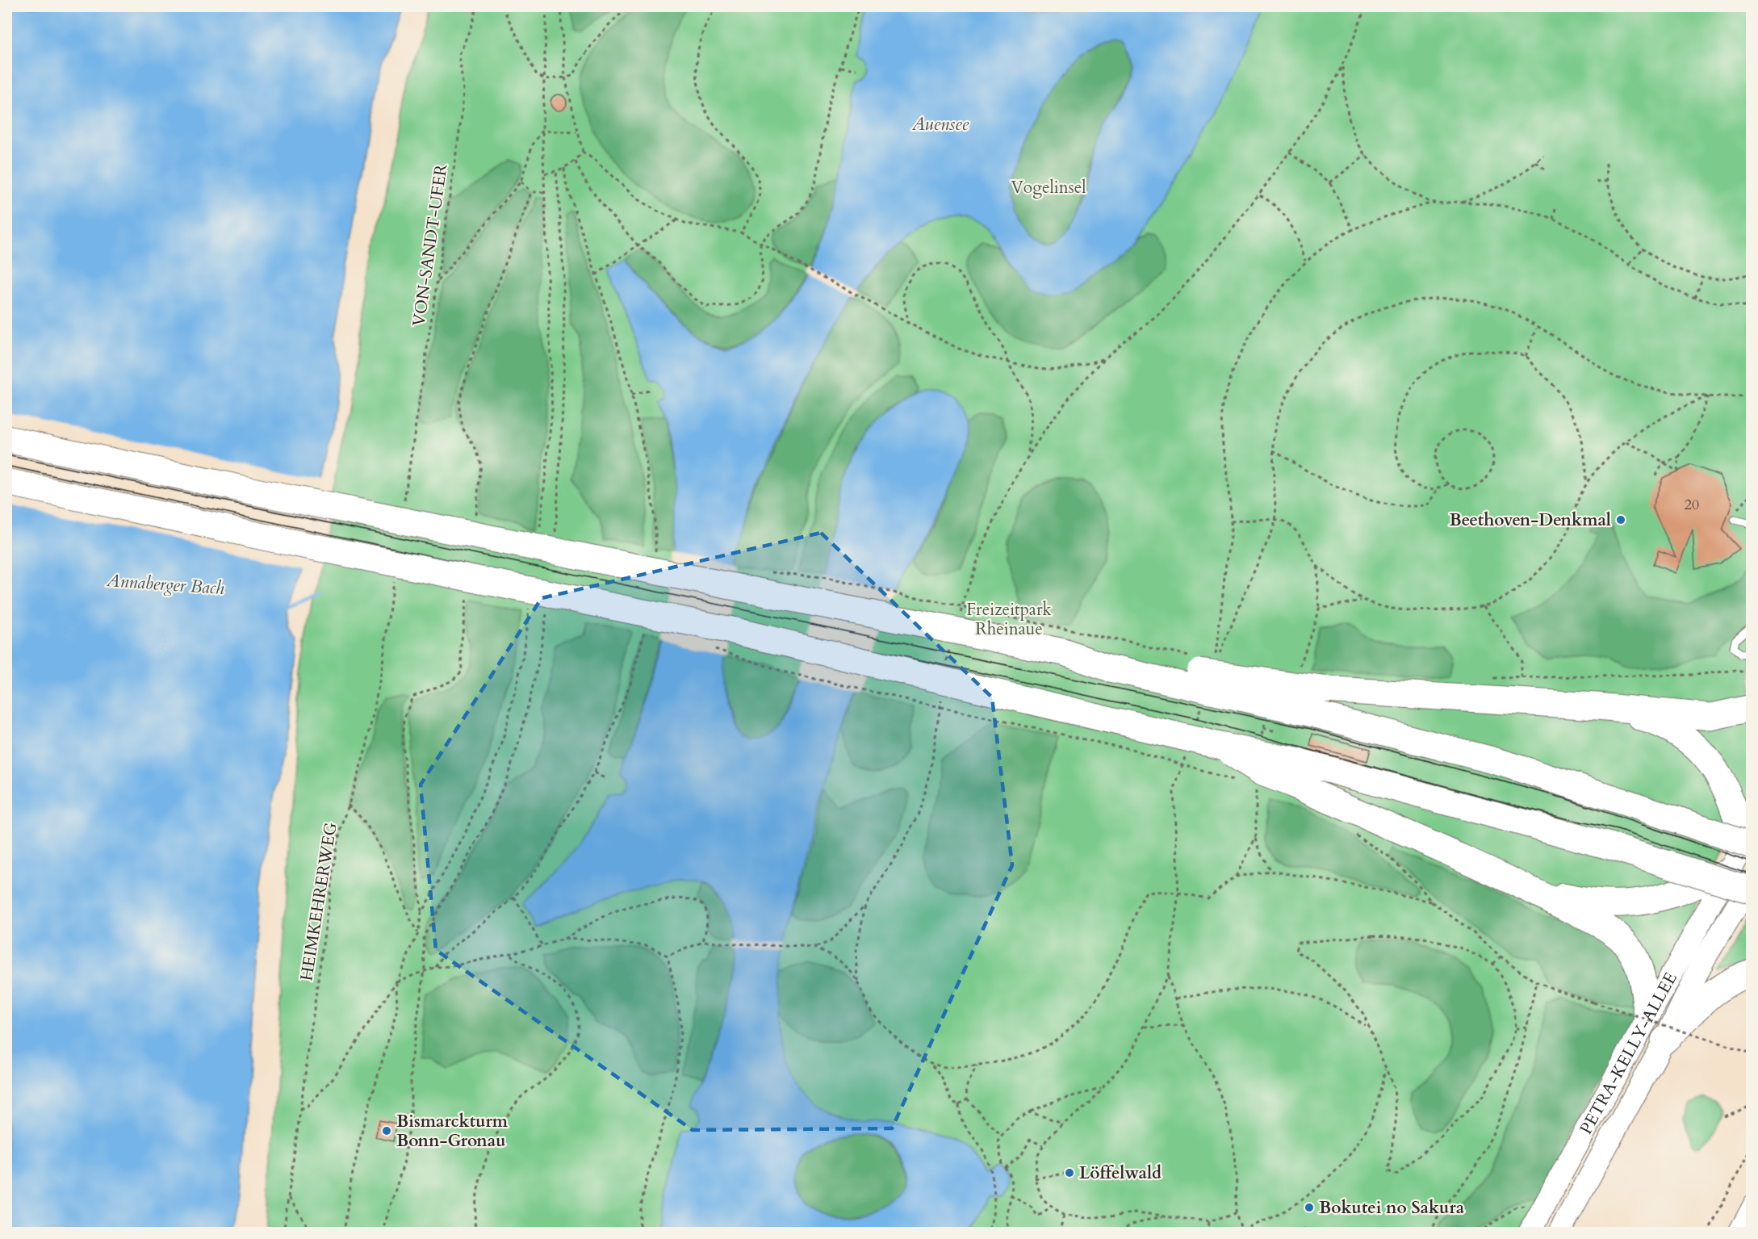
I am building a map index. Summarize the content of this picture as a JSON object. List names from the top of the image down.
{
  "streets": {
    "main road": ["PETRA-KELLY-ALLEE"],
    "path": ["VON-SANDT-UFER", "HEIMKEHRERWEG"]
  },
  "water": ["Auensee", "Annaberger Bach"],
  "parks": ["Vogelinsel", "Freizeitpark Rheinaue"],
  "places": [
    "Beethoven-Denkmal",
    "Bismarckturm Bonn-Gronau",
    "Löffelwald",
    "Bokutei no Sakura"
  ],
  "house_numbers": ["20"]
}
